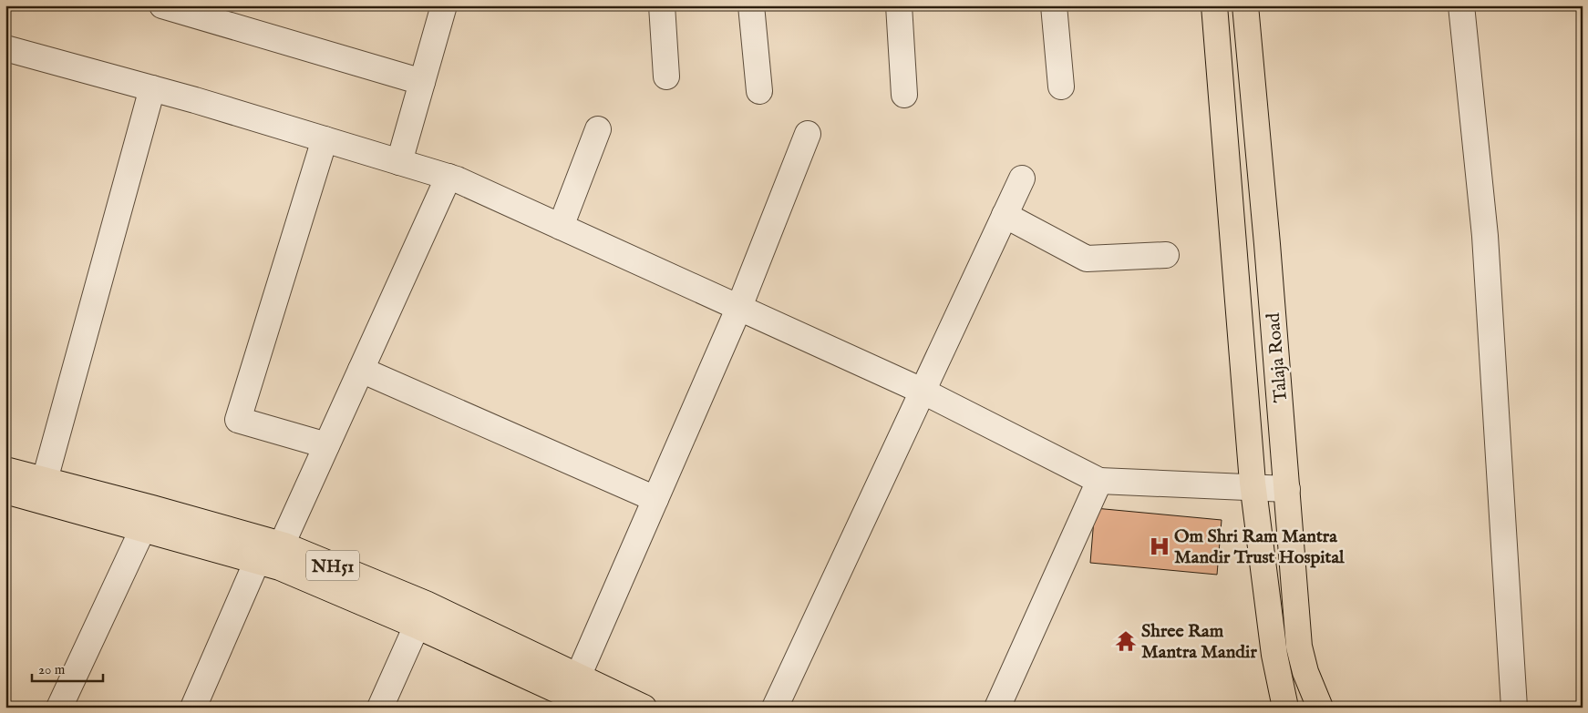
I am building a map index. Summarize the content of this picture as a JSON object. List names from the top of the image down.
{
  "streets": {
    "main road": ["Talaja Road", "NH51"]
  },
  "places": {
    "hospital": ["Om Shri Ram Mantra Mandir Trust Hospital"],
    "temple": ["Shree Ram Mantra Mandir"]
  },
  "scale_bar": "20 m"
}
